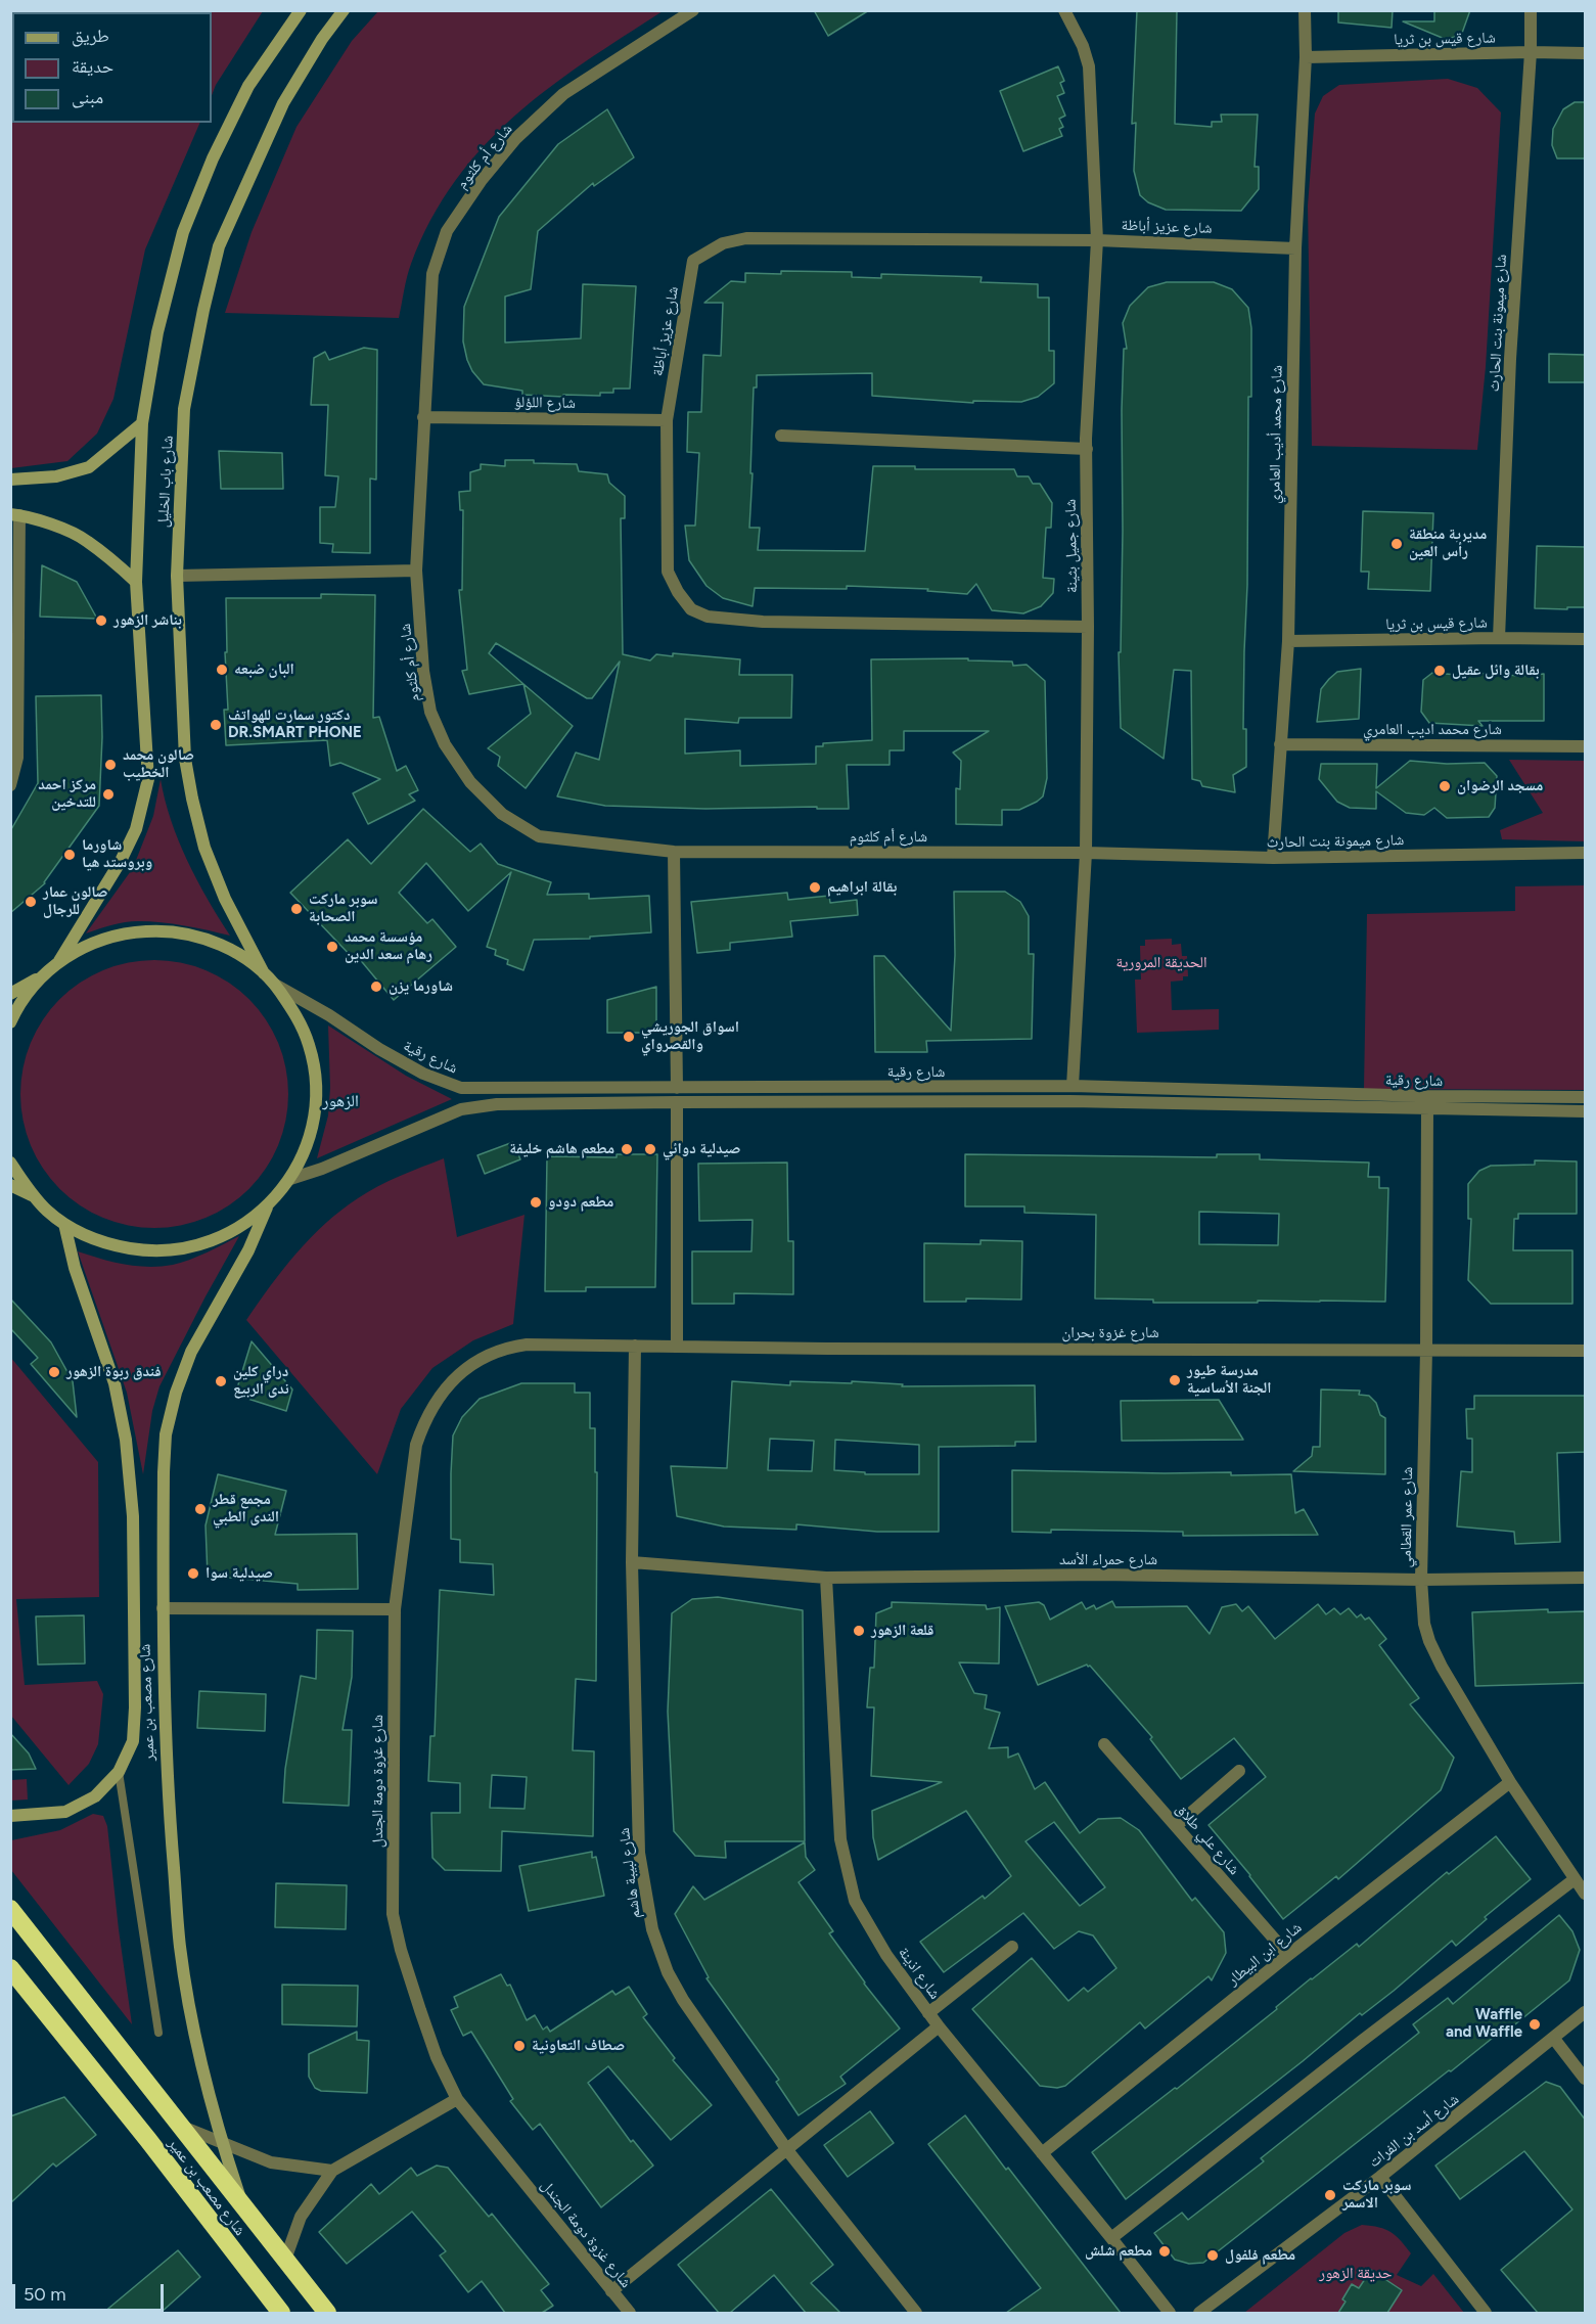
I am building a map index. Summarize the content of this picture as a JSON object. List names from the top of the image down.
{
  "streets": {
    "highway": ["شارع مصعب بن عمير"],
    "main road": ["شارع باب الخليل"],
    "street": [
      "شارع قيس بن ثريا",
      "شارع أم كلثوم",
      "شارع عزيز أباظة",
      "شارع ميمونة بنت الحارث",
      "شارع اللؤلؤ",
      "شارع محمد أديب العامري",
      "شارع جميل بثينة",
      "شارع محمد اديب العامري",
      "شارع رقية",
      "شارع غزوة بحران",
      "شارع عمر القطامي",
      "شارع حمراء الأسد",
      "شارع غزوة دومة الجندل",
      "شارع علي طلاق",
      "شارع لبيبة هاشم",
      "شارع ابن البيطار",
      "شارع اذينة",
      "شارع أسد بن الفرات"
    ]
  },
  "crossings": [
    ["شارع قيس بن ثريا", "شارع ميمونة بنت الحارث"],
    ["شارع قيس بن ثريا", "شارع محمد أديب العامري"],
    ["شارع أم كلثوم", "شارع ميمونة بنت الحارث"],
    ["شارع أم كلثوم", "شارع اللؤلؤ"],
    ["شارع أم كلثوم", "شارع جميل بثينة"],
    ["شارع عزيز أباظة", "شارع اللؤلؤ"],
    ["شارع عزيز أباظة", "شارع محمد أديب العامري"],
    ["شارع عزيز أباظة", "شارع جميل بثينة"],
    ["شارع ميمونة بنت الحارث", "شارع محمد أديب العامري"],
    ["شارع ميمونة بنت الحارث", "شارع جميل بثينة"],
    ["شارع محمد أديب العامري", "شارع محمد اديب العامري"],
    ["شارع جميل بثينة", "شارع رقية"],
    ["شارع رقية", "شارع عمر القطامي"],
    ["شارع غزوة بحران", "شارع عمر القطامي"],
    ["شارع غزوة بحران", "شارع غزوة دومة الجندل"],
    ["شارع غزوة بحران", "شارع لبيبة هاشم"],
    ["شارع عمر القطامي", "شارع حمراء الأسد"],
    ["شارع عمر القطامي", "شارع ابن البيطار"],
    ["شارع حمراء الأسد", "شارع لبيبة هاشم"],
    ["شارع حمراء الأسد", "شارع اذينة"],
    ["شارع غزوة دومة الجندل", "شارع لبيبة هاشم"],
    ["شارع علي طلاق", "شارع ابن البيطار"],
    ["شارع ابن البيطار", "شارع اذينة"]
  ],
  "districts": ["الزهور"],
  "parks": ["الحديقة المرورية", "حديقة الزهور"],
  "places": [
    "مديرية منطقة رأس العين",
    "بناشر الزهور",
    "البان ضبعه",
    "بقالة وائل عقيل",
    "دكتور سمارت للهواتف DR.SMART PHONE",
    "صالون محمد الخطيب",
    "مسجد الرضوان",
    "مركز احمد للتدخين",
    "شاورما وبروستد هيا",
    "بقالة ابراهيم",
    "صالون عمار للرجال",
    "سوبر ماركت الصحابة",
    "مؤسسة محمد رهام سعد الدين",
    "شاورما يزن",
    "اسواق الجوريشي والقصرواي",
    "مطعم هاشم خليفة",
    "صيدلية دوائي",
    "مطعم دودو",
    "فندق ربوة الزهور",
    "مدرسة طيور الجنة الأساسية",
    "دراي كلين ندى الربيع",
    "مجمع قطر الندى الطبي",
    "صيدلية سوا",
    "قلعة الزهور",
    "Waffle and Waffle",
    "صطاف التعاونية",
    "سوبر ماركت الاسمر",
    "مطعم شلش",
    "مطعم فلفول"
  ],
  "legend": ["طريق", "حديقة", "مبنى"],
  "scale_bar": "50 m"
}
